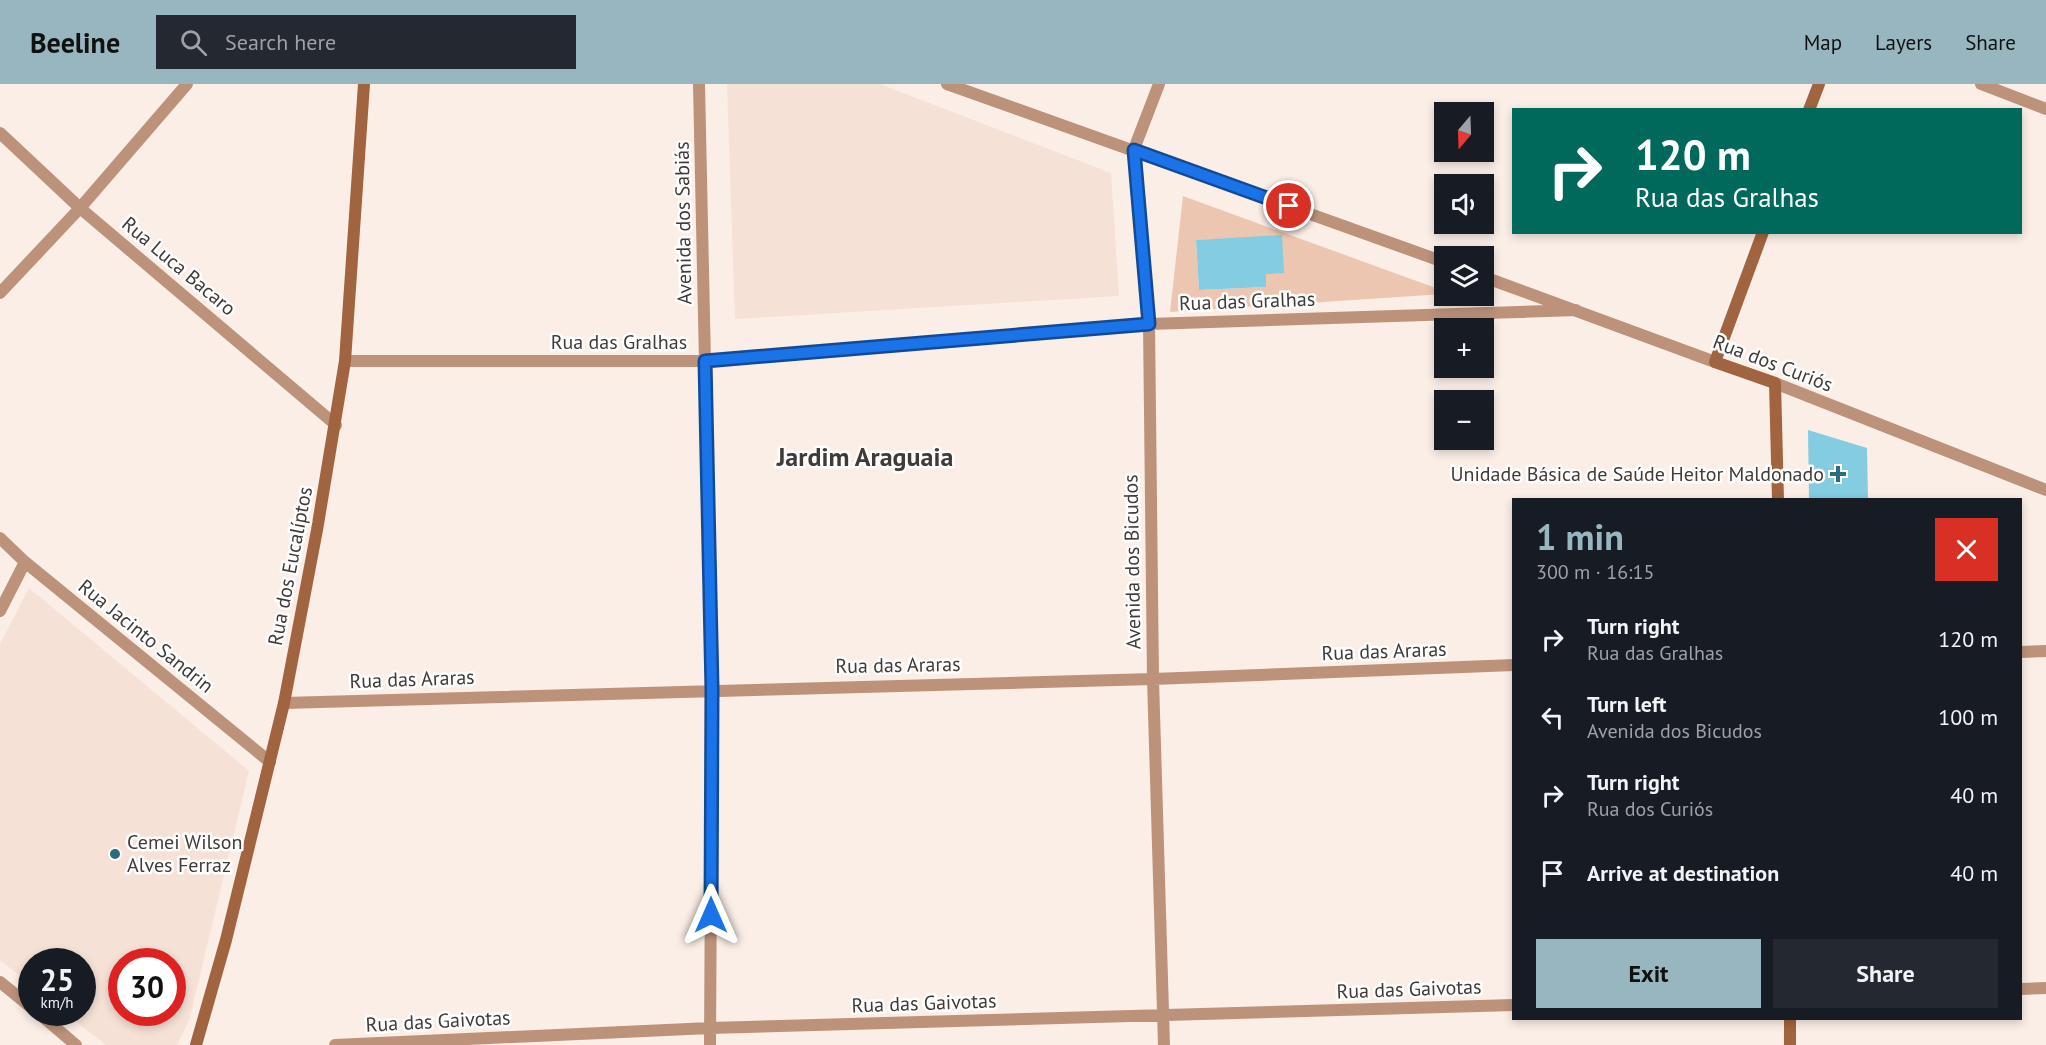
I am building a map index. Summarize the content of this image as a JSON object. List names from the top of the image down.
{
  "streets": {
    "street": [
      "Avenida dos Sabiás",
      "Rua Luca Bacaro",
      "Rua das Gralhas",
      "Rua dos Curiós",
      "Avenida dos Bicudos",
      "Rua dos Eucalíptos",
      "Rua Jacinto Sandrin",
      "Rua das Araras",
      "Rua das Gaivotas"
    ]
  },
  "crossings": [
    ["Avenida dos Sabiás", "Rua das Gralhas"],
    ["Avenida dos Sabiás", "Rua das Araras"],
    ["Avenida dos Sabiás", "Rua das Gaivotas"],
    ["Rua Luca Bacaro", "Rua dos Eucalíptos"],
    ["Rua das Gralhas", "Rua dos Curiós"],
    ["Rua das Gralhas", "Avenida dos Bicudos"],
    ["Rua das Gralhas", "Rua dos Eucalíptos"],
    ["Avenida dos Bicudos", "Rua das Araras"],
    ["Avenida dos Bicudos", "Rua das Gaivotas"],
    ["Rua dos Eucalíptos", "Rua Jacinto Sandrin"],
    ["Rua dos Eucalíptos", "Rua das Araras"]
  ],
  "districts": ["Jardim Araguaia"],
  "places": {
    "health": ["Unidade Básica de Saúde Heitor Maldonado"],
    "other": ["Cemei Wilson Alves Ferraz"]
  },
  "north": "bottom",
  "page": {
    "header": "Beeline",
    "search": "Search here",
    "nav": ["Map", "Layers", "Share"],
    "map_buttons": ["+", "−"],
    "turn": ["120 m", "Rua das Gralhas"],
    "heading": ["1 min", "300 m · 16:15"],
    "list": [
      {
        "name": "Turn right",
        "note": "Rua das Gralhas",
        "value": "120 m"
      },
      {
        "name": "Turn left",
        "note": "Avenida dos Bicudos",
        "value": "100 m"
      },
      {
        "name": "Turn right",
        "note": "Rua dos Curiós",
        "value": "40 m"
      },
      {
        "name": "Arrive at destination",
        "value": "40 m"
      }
    ],
    "buttons": ["Exit", "Share"],
    "speed": "25 km/h",
    "limit": "30"
  }
}
